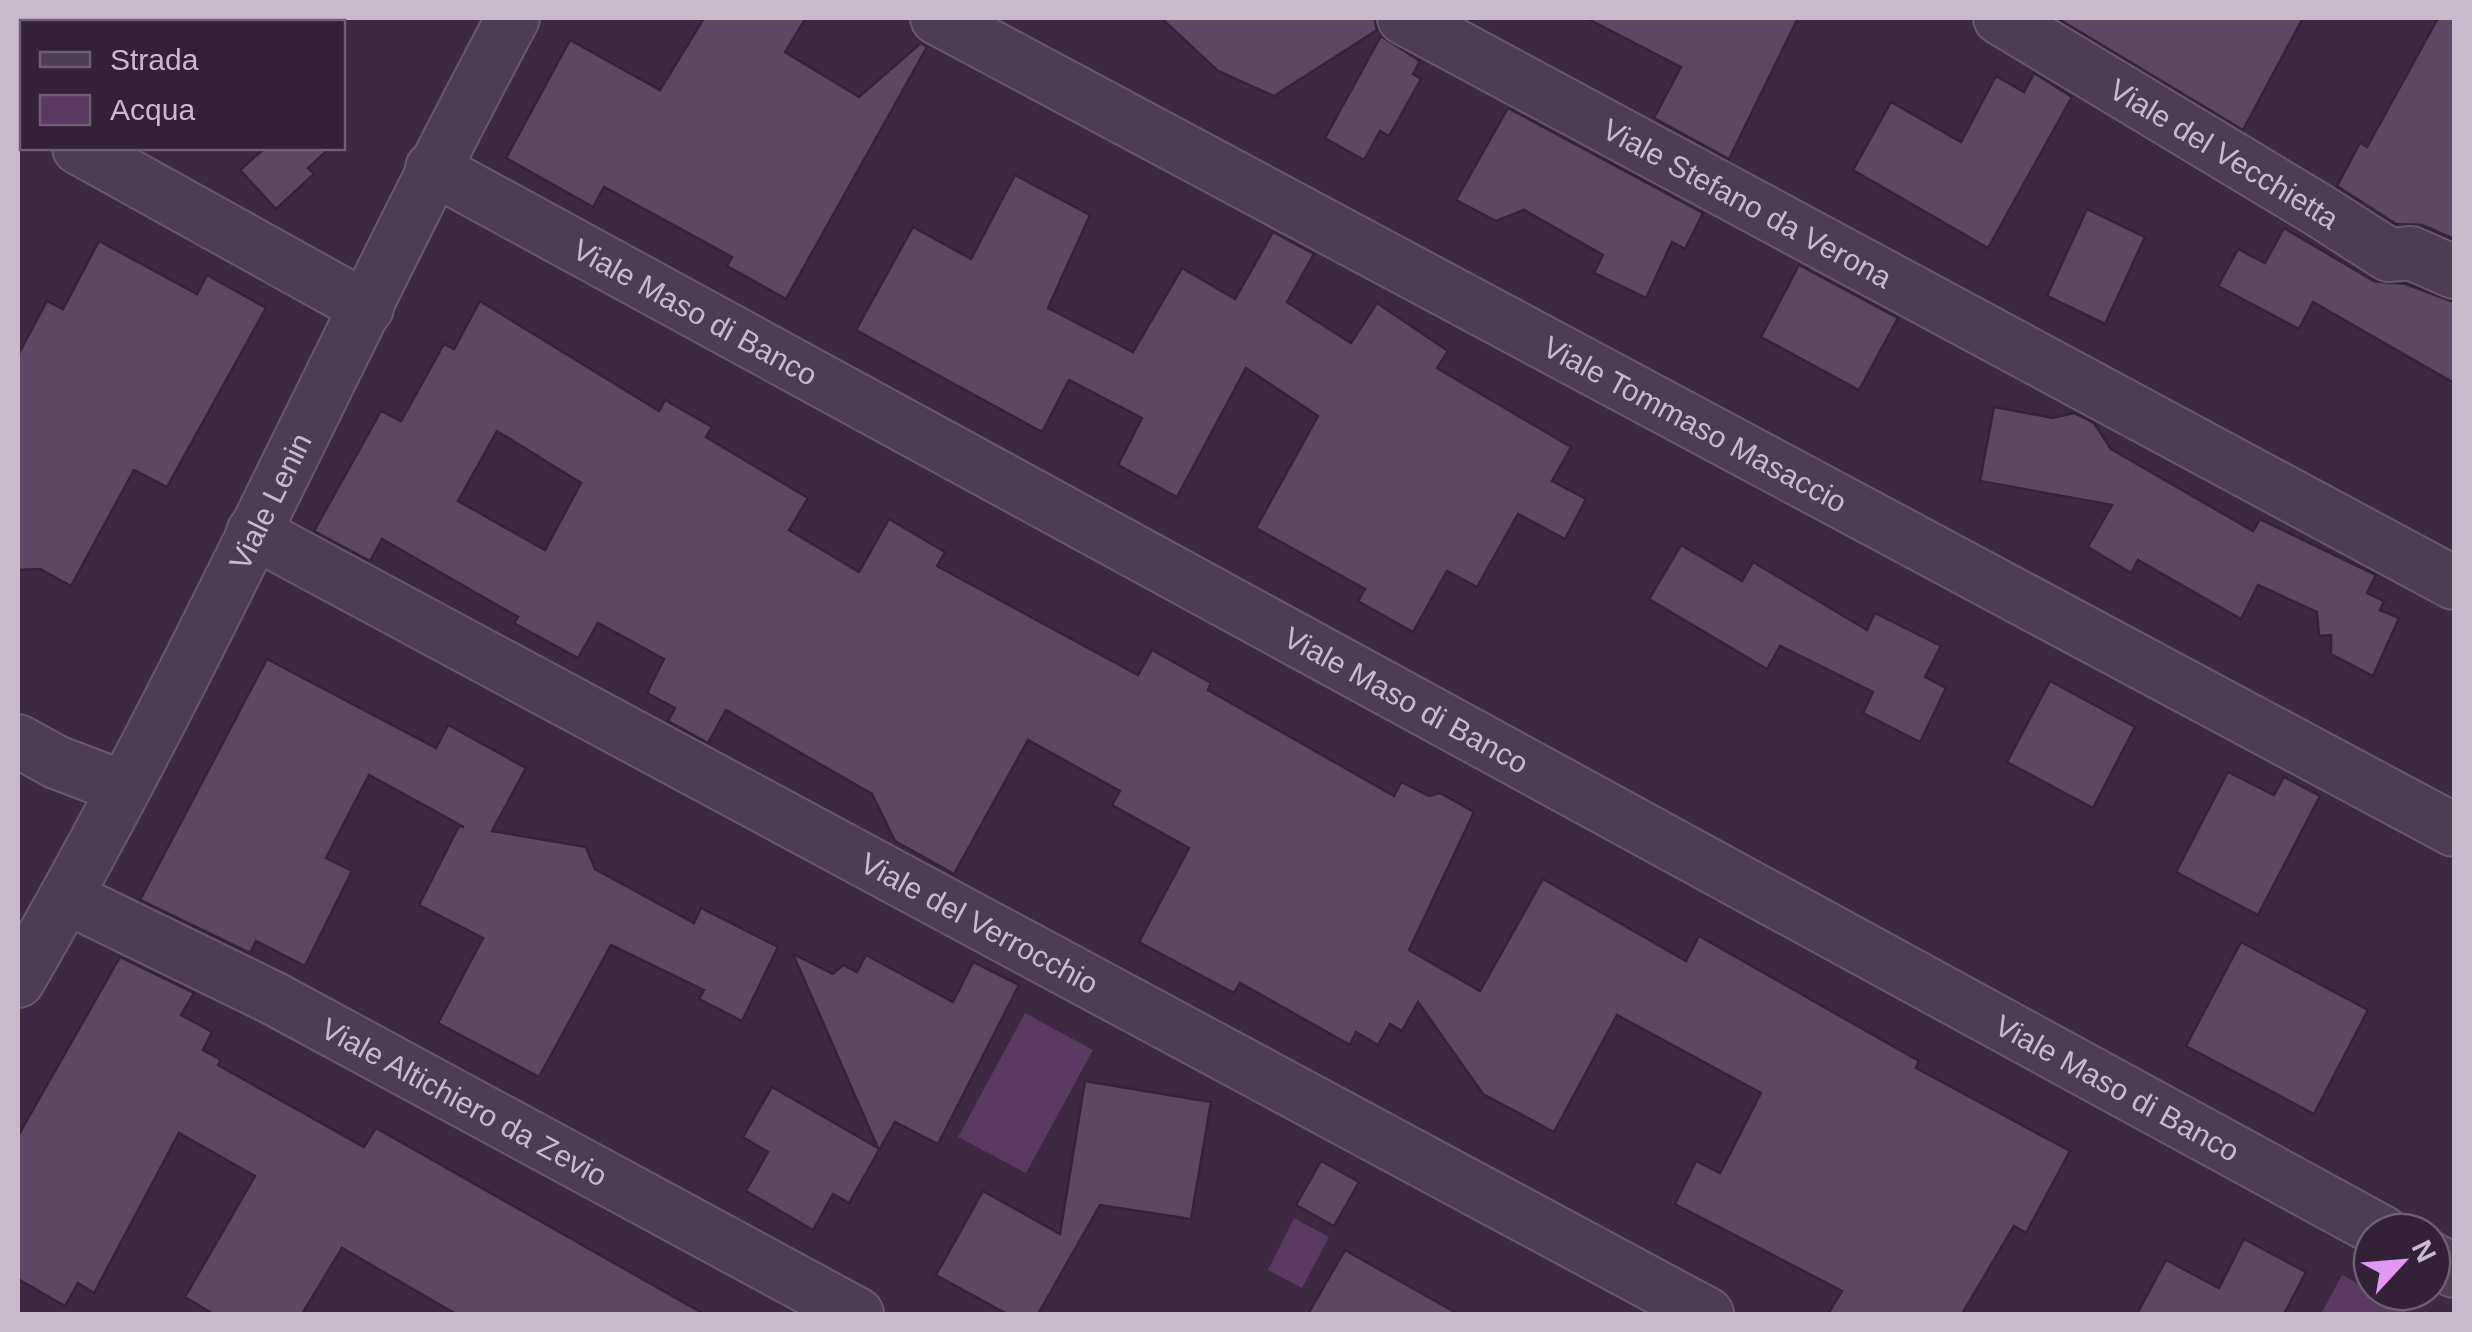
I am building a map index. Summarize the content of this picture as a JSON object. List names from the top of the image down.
{
  "streets": {
    "street": [
      "Viale del Vecchietta",
      "Viale Stefano da Verona",
      "Viale Maso di Banco",
      "Viale Tommaso Masaccio",
      "Viale Lenin",
      "Viale del Verrocchio",
      "Viale Altichiero da Zevio"
    ]
  },
  "crossings": [
    ["Viale Maso di Banco", "Viale Lenin"],
    ["Viale Lenin", "Viale del Verrocchio"],
    ["Viale Lenin", "Viale Altichiero da Zevio"]
  ],
  "legend": ["Strada", "Acqua"],
  "north": "top right"
}
